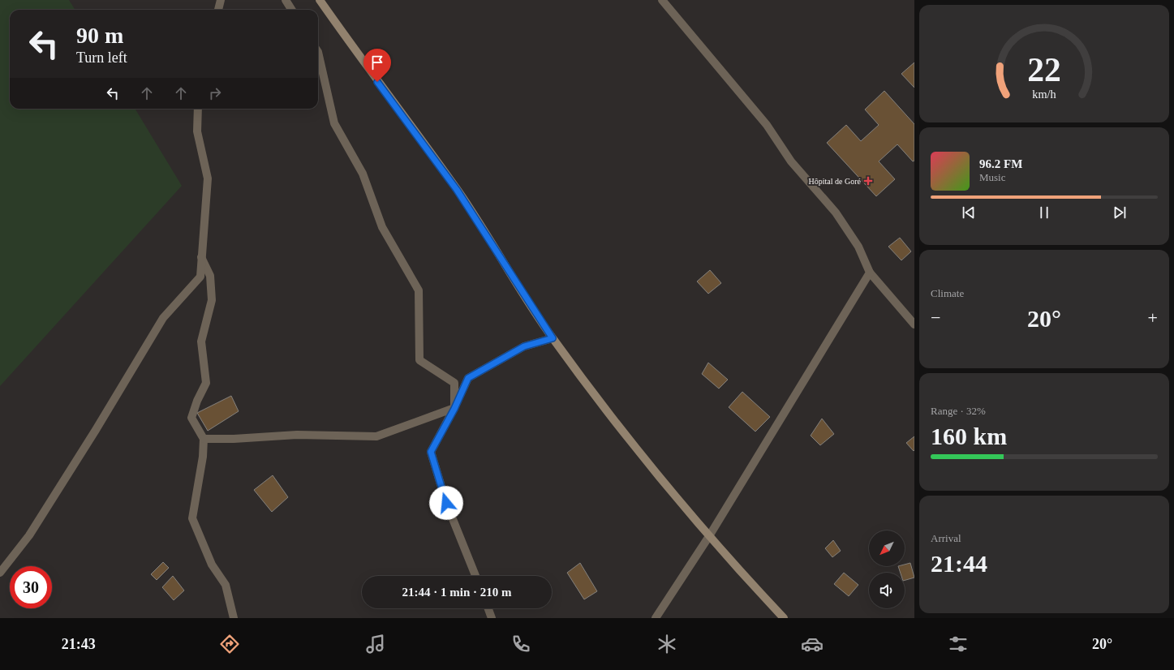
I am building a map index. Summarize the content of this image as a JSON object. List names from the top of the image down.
{
  "places": {
    "health": ["Hôpital de Goré"]
  },
  "north": "bottom left",
  "page": {
    "turn": ["90 m", "Turn left"],
    "song": ["96.2 FM", "Music"],
    "tile": [
      "Climate",
      ["Range · 32%", "160 km"],
      ["Arrival", "21:44"]
    ],
    "heat": ["−", "20°", "+"],
    "limit": "30",
    "trip": "21:44 · 1 min · 210 m",
    "tabs": ["21:43", "20°"],
    "gauge": ["22", "km/h"]
  }
}
